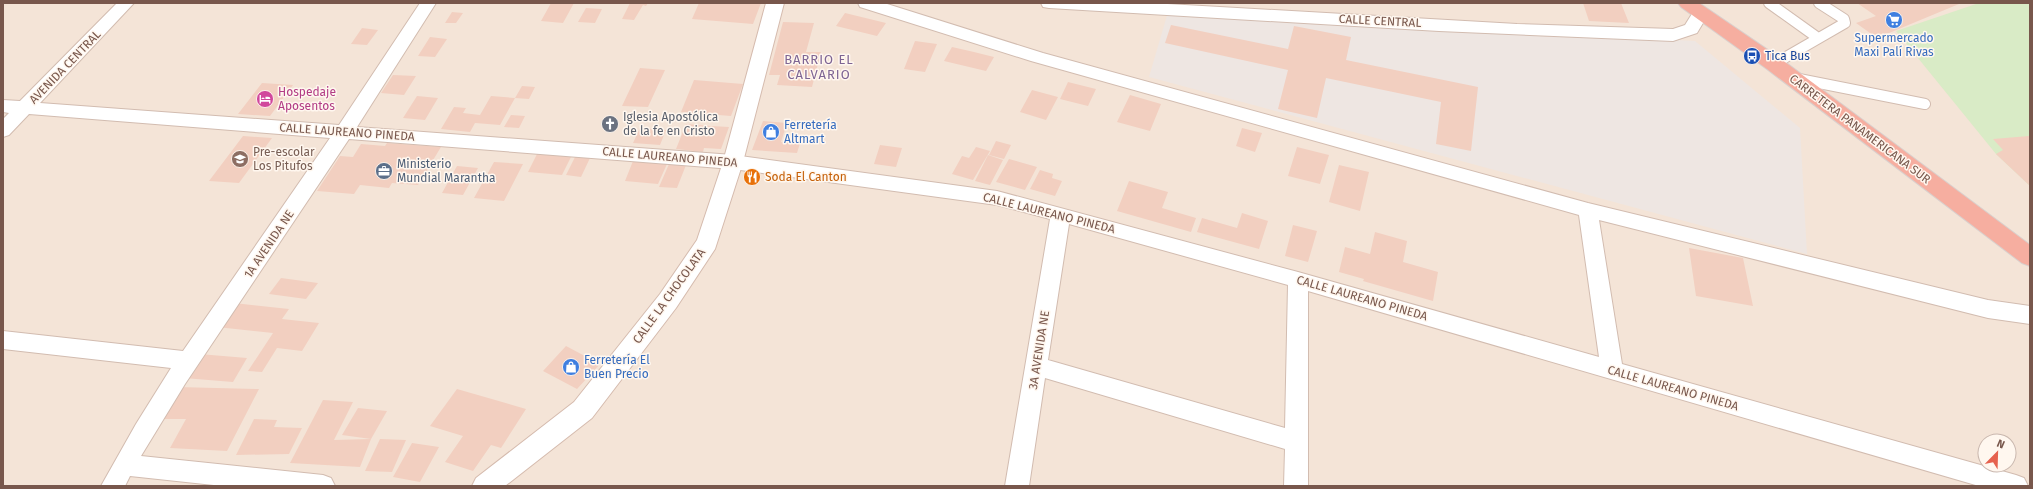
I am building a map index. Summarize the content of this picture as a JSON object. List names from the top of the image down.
{
  "streets": {
    "highway": ["CARRETERA PANAMERICANA SUR"],
    "street": [
      "CALLE CENTRAL",
      "AVENIDA CENTRAL",
      "CALLE LAUREANO PINEDA",
      "1A AVENIDA NE",
      "CALLE LA CHOCOLATA",
      "3A AVENIDA NE"
    ]
  },
  "crossings": [
    ["CALLE CENTRAL", "CARRETERA PANAMERICANA SUR"],
    ["AVENIDA CENTRAL", "CALLE LAUREANO PINEDA"],
    ["CALLE LAUREANO PINEDA", "1A AVENIDA NE"],
    ["CALLE LAUREANO PINEDA", "CALLE LA CHOCOLATA"],
    ["CALLE LAUREANO PINEDA", "3A AVENIDA NE"]
  ],
  "districts": ["BARRIO EL CALVARIO"],
  "places": {
    "supermarket": ["Supermercado Maxi Palí Rivas"],
    "bus stop": ["Tica Bus"],
    "hotel": ["Hospedaje Aposentos"],
    "church": ["Iglesia Apostólica de la fe en Cristo"],
    "shop": ["Ferretería Altmart", "Ferretería El Buen Precio"],
    "school or university": ["Pre-escolar Los Pitufos"],
    "office": ["Ministerio Mundial Marantha"],
    "restaurant": ["Soda El Canton"]
  },
  "north": "top right"
}
